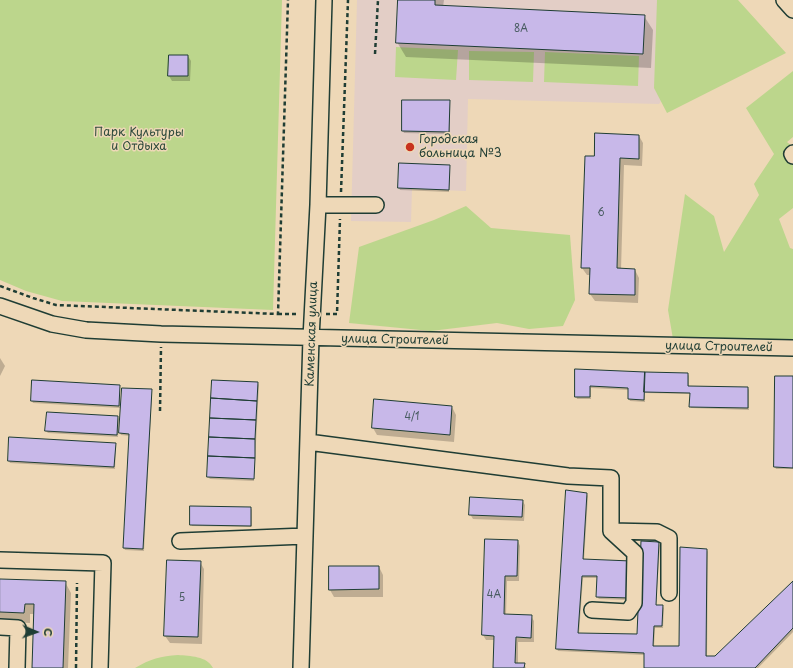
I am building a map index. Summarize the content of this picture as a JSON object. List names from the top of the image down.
{
  "streets": {
    "street": ["Каменская улица", "улица Строителей"]
  },
  "crossings": [
    ["Каменская улица", "улица Строителей"]
  ],
  "parks": ["Парк Культуры и Отдыха"],
  "places": ["Городская больница №3"],
  "house_numbers": [
    "8А",
    "6",
    "4/1",
    "4А",
    "5"
  ],
  "north": "right"
}
